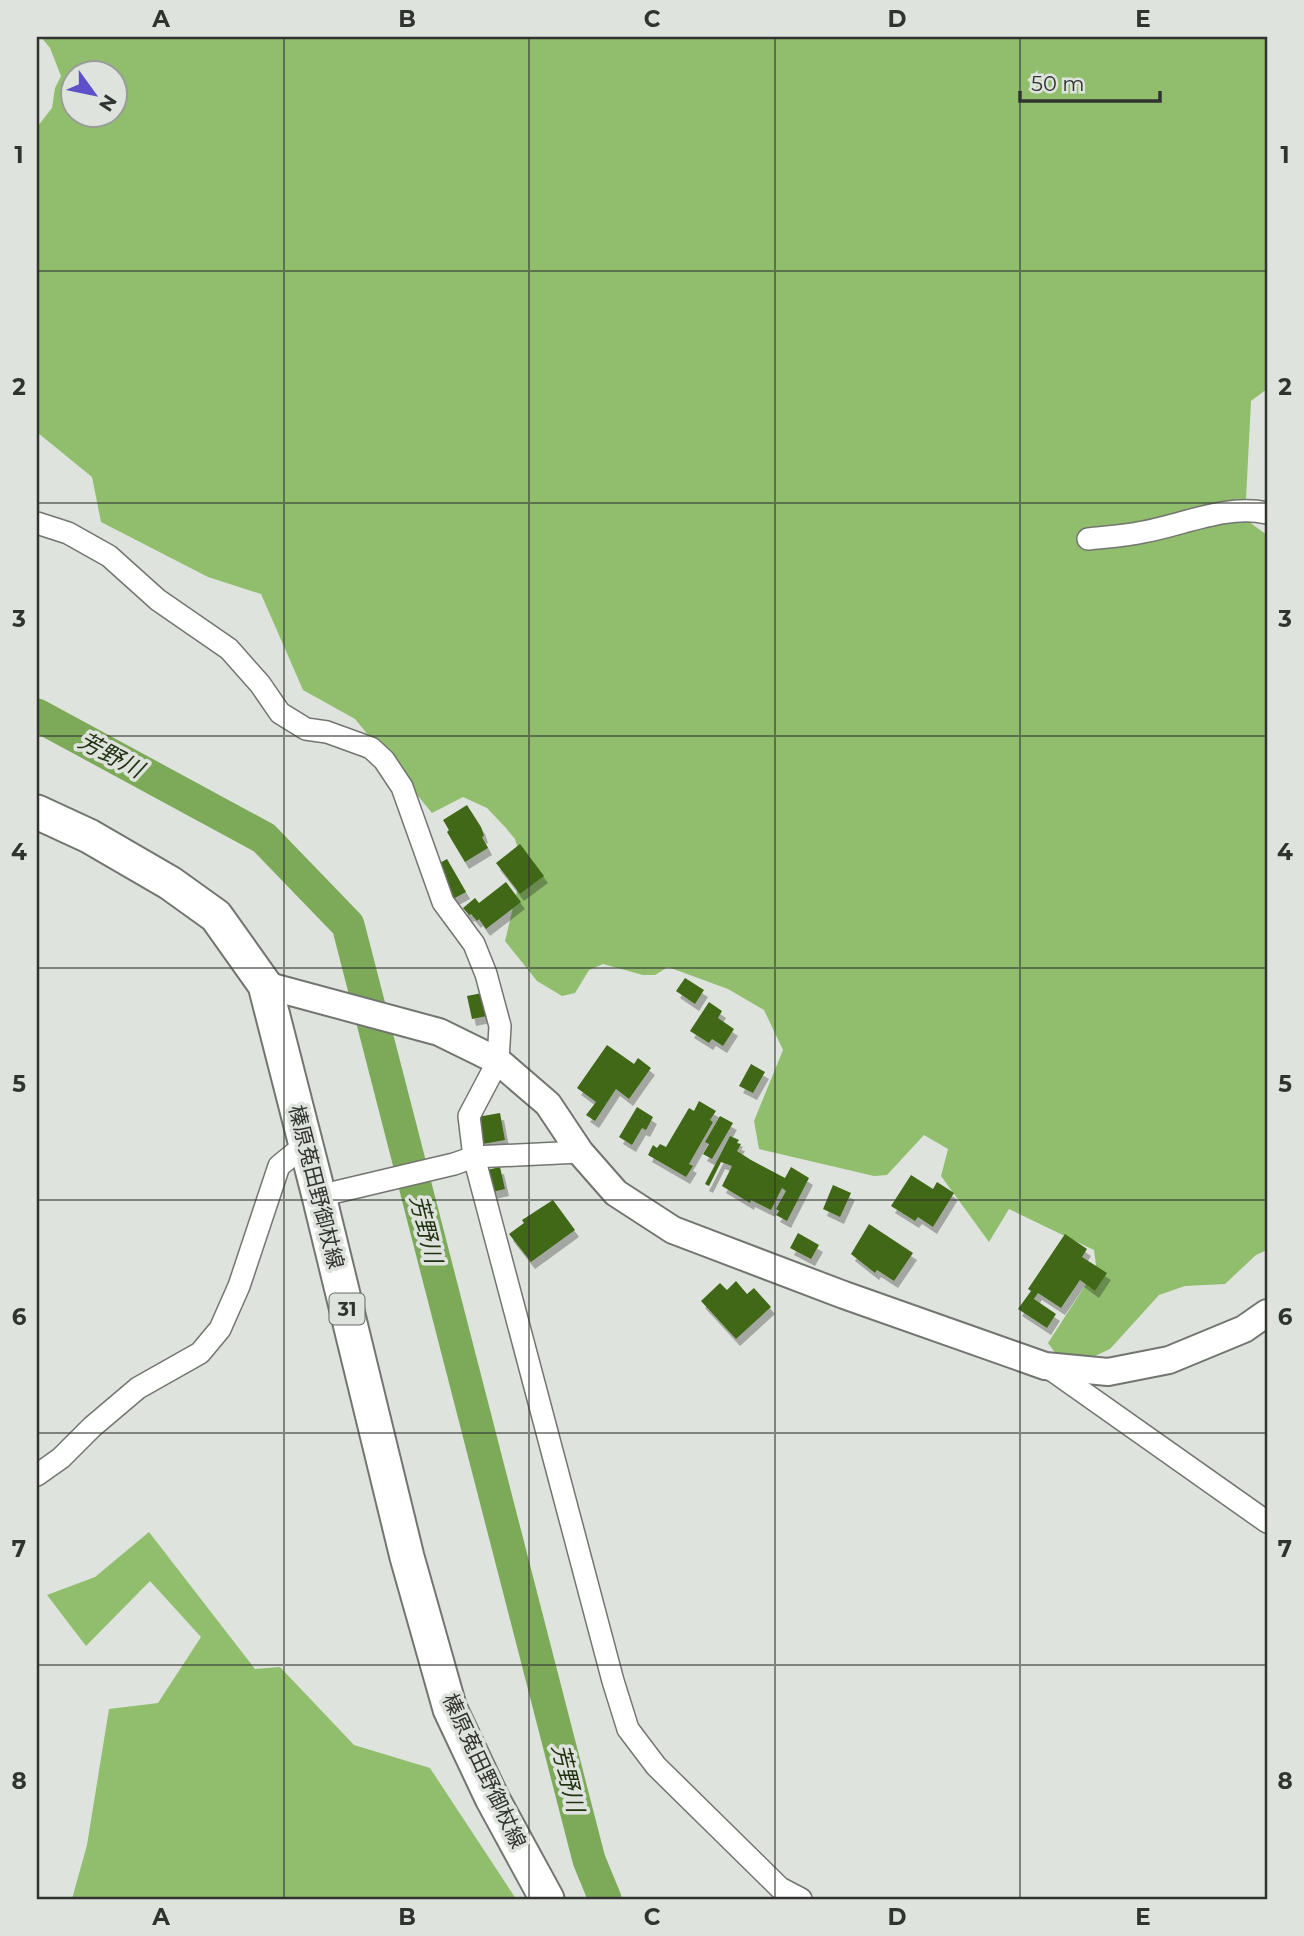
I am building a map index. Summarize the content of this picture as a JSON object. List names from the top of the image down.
{
  "streets": {
    "main road": ["榛原菟田野御杖線", "31"]
  },
  "water": ["芳野川"],
  "scale_bar": "50 m",
  "north": "bottom right",
  "grid": {
    "columns": [
      "A",
      "B",
      "C",
      "D",
      "E"
    ],
    "rows": [
      "1",
      "2",
      "3",
      "4",
      "5",
      "6",
      "7",
      "8"
    ]
  }
}
